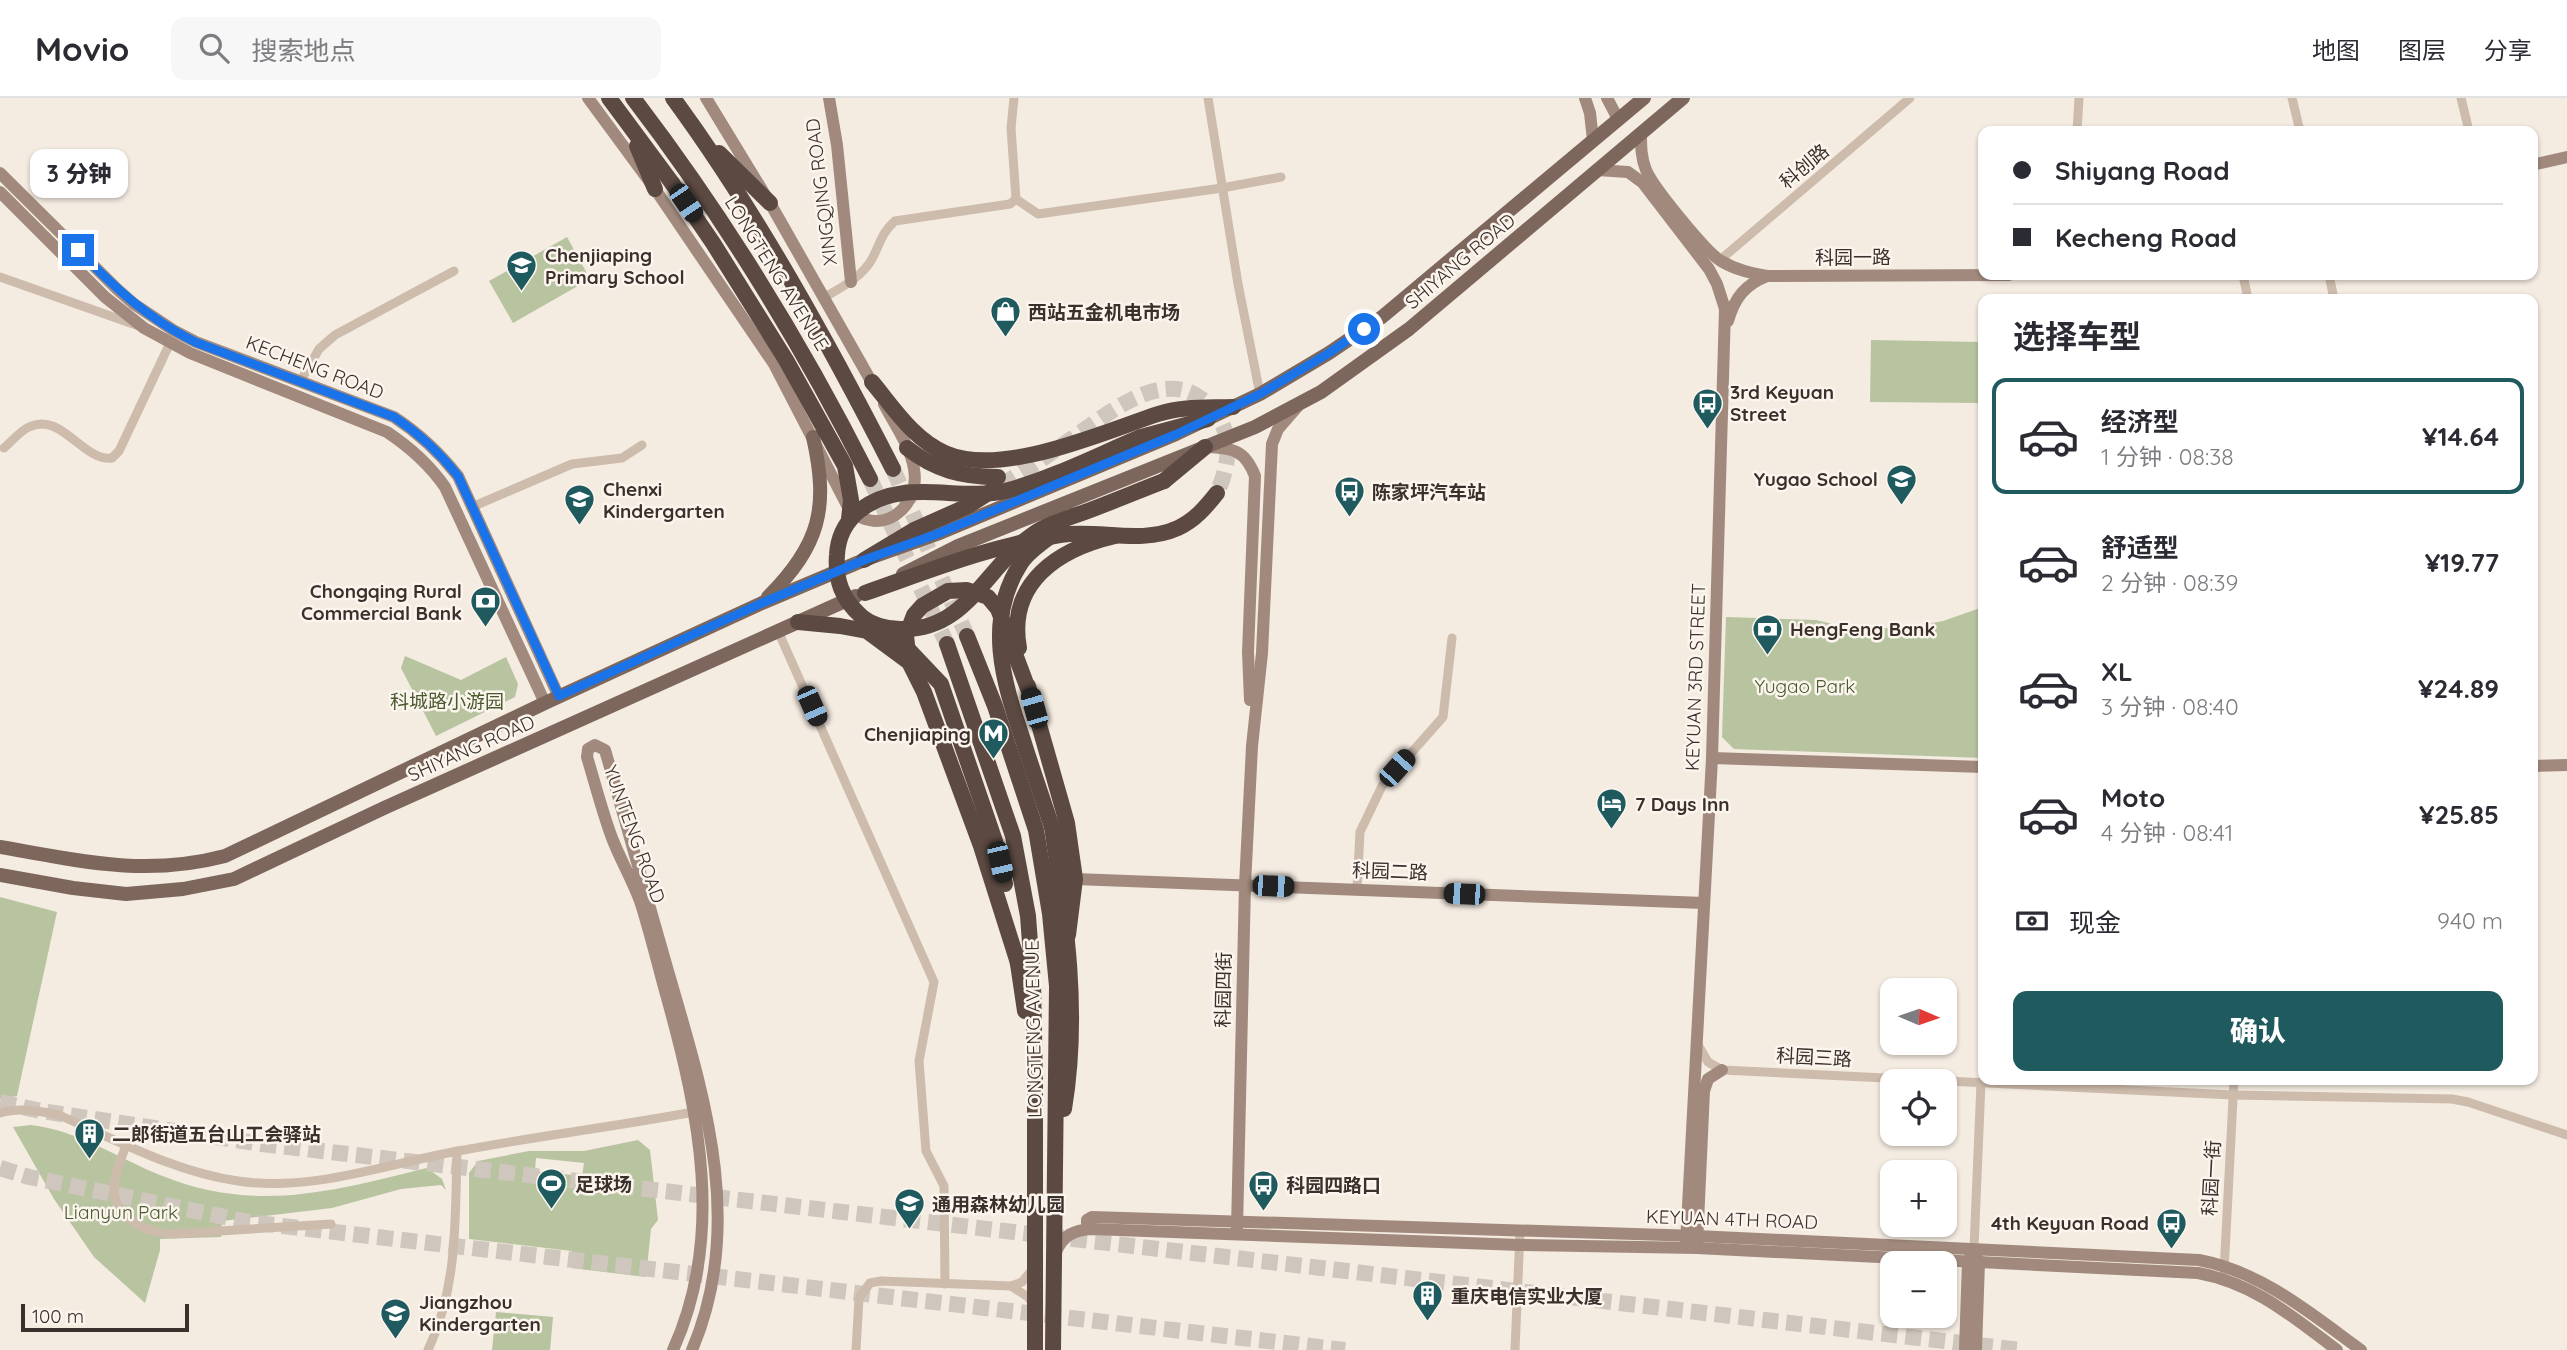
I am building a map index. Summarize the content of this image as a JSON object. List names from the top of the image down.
{
  "streets": {
    "highway": ["LONGTENG AVENUE"],
    "main road": ["SHIYANG ROAD"],
    "street": [
      "科创路",
      "XINGQING ROAD",
      "科园一路",
      "KECHENG ROAD",
      "KEYUAN 3RD STREET",
      "YUNTENG ROAD",
      "科园二路",
      "科园四街",
      "科园三路",
      "科园一街",
      "KEYUAN 4TH ROAD"
    ]
  },
  "crossings": [
    ["SHIYANG ROAD", "KECHENG ROAD"],
    ["SHIYANG ROAD", "KEYUAN 3RD STREET"],
    ["SHIYANG ROAD", "科园四街"],
    ["LONGTENG AVENUE", "KEYUAN 4TH ROAD"],
    ["KEYUAN 3RD STREET", "科园二路"],
    ["KEYUAN 3RD STREET", "KEYUAN 4TH ROAD"],
    ["科园二路", "科园四街"],
    ["科园四街", "KEYUAN 4TH ROAD"],
    ["科园三路", "科园一街"],
    ["科园一街", "KEYUAN 4TH ROAD"]
  ],
  "parks": ["Yugao Park", "科城路小游园", "Lianyun Park"],
  "places": {
    "school or university": [
      "Chenjiaping Primary School",
      "Yugao School",
      "Chenxi Kindergarten",
      "通用森林幼儿园",
      "Jiangzhou Kindergarten"
    ],
    "shop": ["西站五金机电市场"],
    "bus stop": [
      "3rd Keyuan Street",
      "陈家坪汽车站",
      "科园四路口",
      "4th Keyuan Road"
    ],
    "bank": ["Chongqing Rural Commercial Bank", "HengFeng Bank"],
    "metro station": ["Chenjiaping"],
    "hotel": ["7 Days Inn"],
    "building": ["二郎街道五台山工会驿站", "重庆电信实业大厦"],
    "sports": ["足球场"]
  },
  "scale_bar": "100 m",
  "north": "right",
  "page": {
    "header": "Movio",
    "search": "搜索地点",
    "nav": ["地图", "图层", "分享"],
    "banner": ["Shiyang Road", "Kecheng Road"],
    "bubble": "3 分钟",
    "heading": "选择车型",
    "list": [
      {
        "name": "经济型",
        "note": "1 分钟 · 08:38",
        "value": "¥14.64"
      },
      {
        "name": "舒适型",
        "note": "2 分钟 · 08:39",
        "value": "¥19.77"
      },
      {
        "name": "XL",
        "note": "3 分钟 · 08:40",
        "value": "¥24.89"
      },
      {
        "name": "Moto",
        "note": "4 分钟 · 08:41",
        "value": "¥25.85"
      }
    ],
    "pay": ["现金", "940 m"],
    "buttons": "确认",
    "map_buttons": ["+", "−"],
    "scale": "100 m"
  }
}
